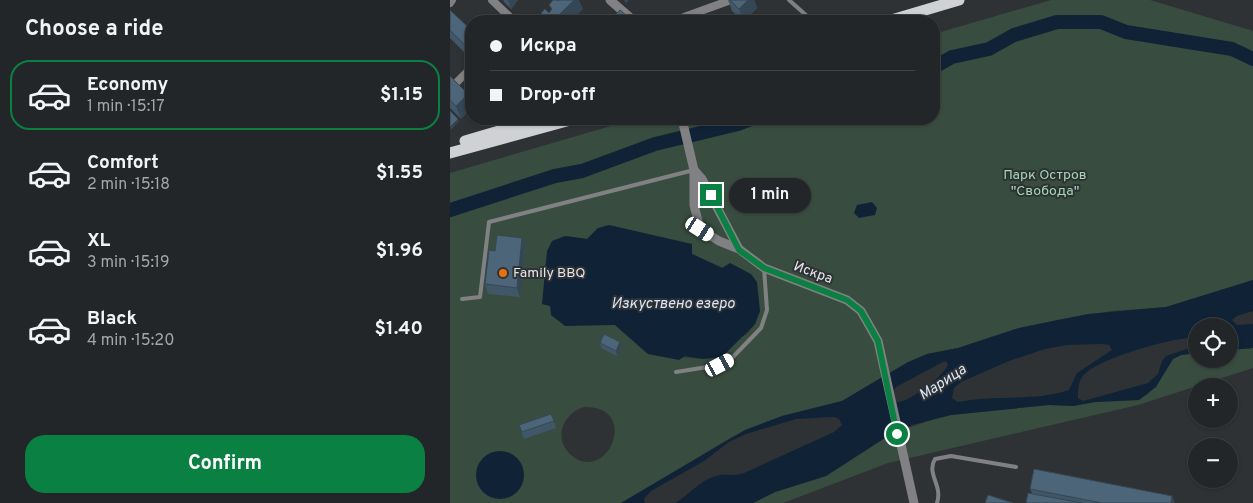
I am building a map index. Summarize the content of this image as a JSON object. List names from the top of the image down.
{
  "streets": {
    "street": ["Искра"]
  },
  "water": ["Изкуствено езеро", "Марица"],
  "parks": ["Парк Остров \"Свобода\""],
  "places": ["Family BBQ"],
  "page": {
    "heading": "Choose a ride",
    "banner": ["Искра", "Drop-off"],
    "list": [
      {
        "name": "Economy",
        "note": "1 min · 15:17",
        "value": "$1.15"
      },
      {
        "name": "Comfort",
        "note": "2 min · 15:18",
        "value": "$1.55"
      },
      {
        "name": "XL",
        "note": "3 min · 15:19",
        "value": "$1.96"
      },
      {
        "name": "Black",
        "note": "4 min · 15:20",
        "value": "$1.40"
      }
    ],
    "bubble": "1 min",
    "map_buttons": ["+", "−"],
    "buttons": "Confirm"
  }
}
